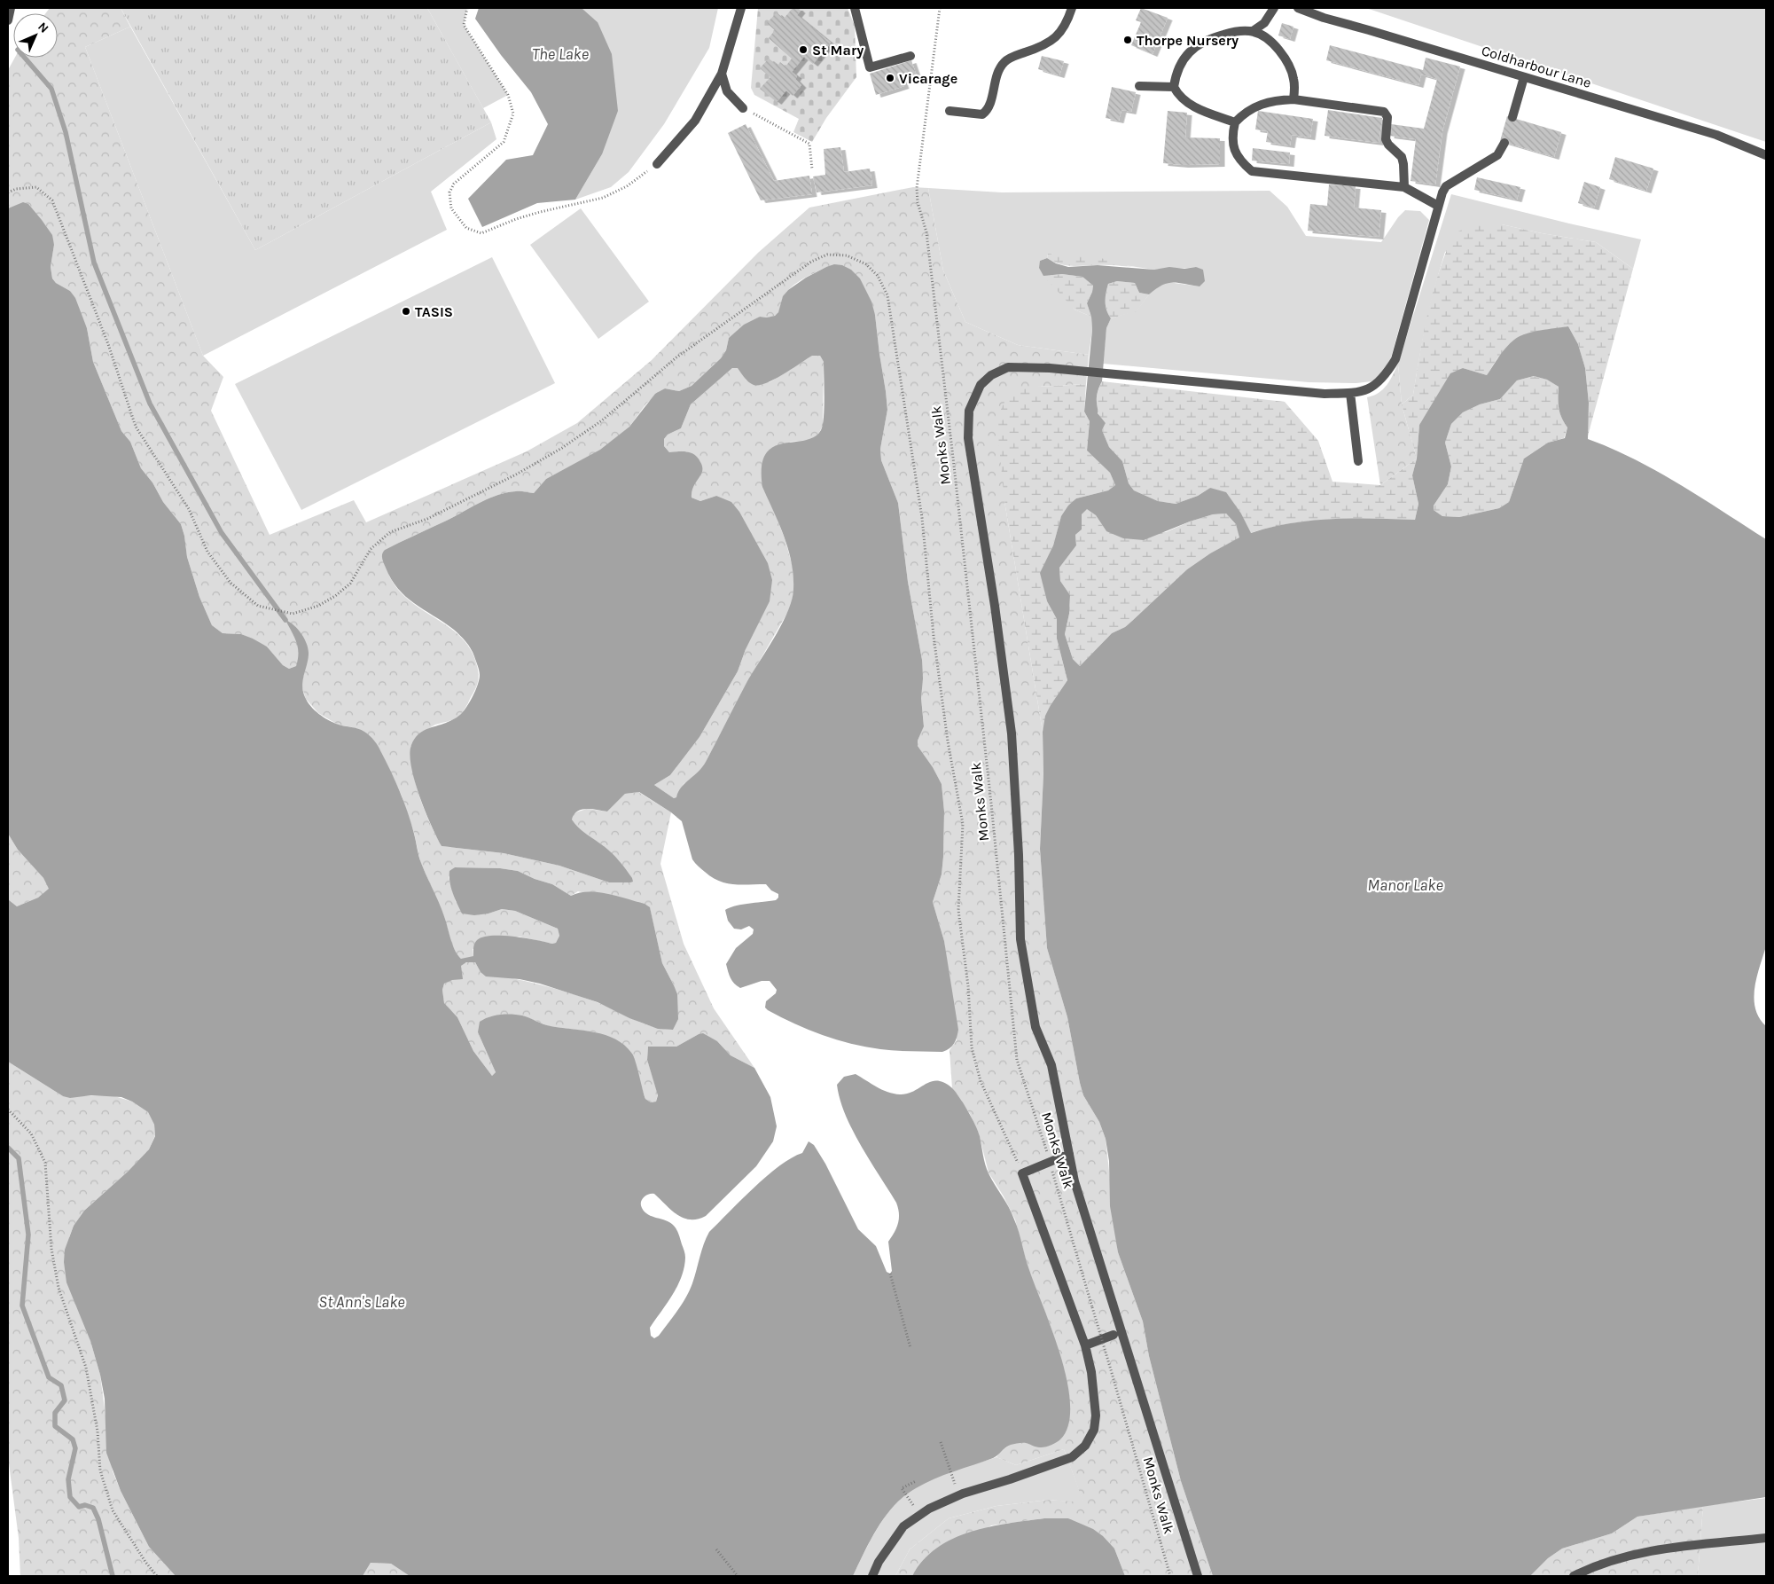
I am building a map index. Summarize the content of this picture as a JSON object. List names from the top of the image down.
{
  "streets": {
    "street": ["Coldharbour Lane"],
    "path": ["Monks Walk"]
  },
  "water": ["The Lake", "Manor Lake", "St Ann's Lake"],
  "places": [
    "Thorpe Nursery",
    "St Mary",
    "Vicarage",
    "TASIS"
  ],
  "north": "top right"
}
